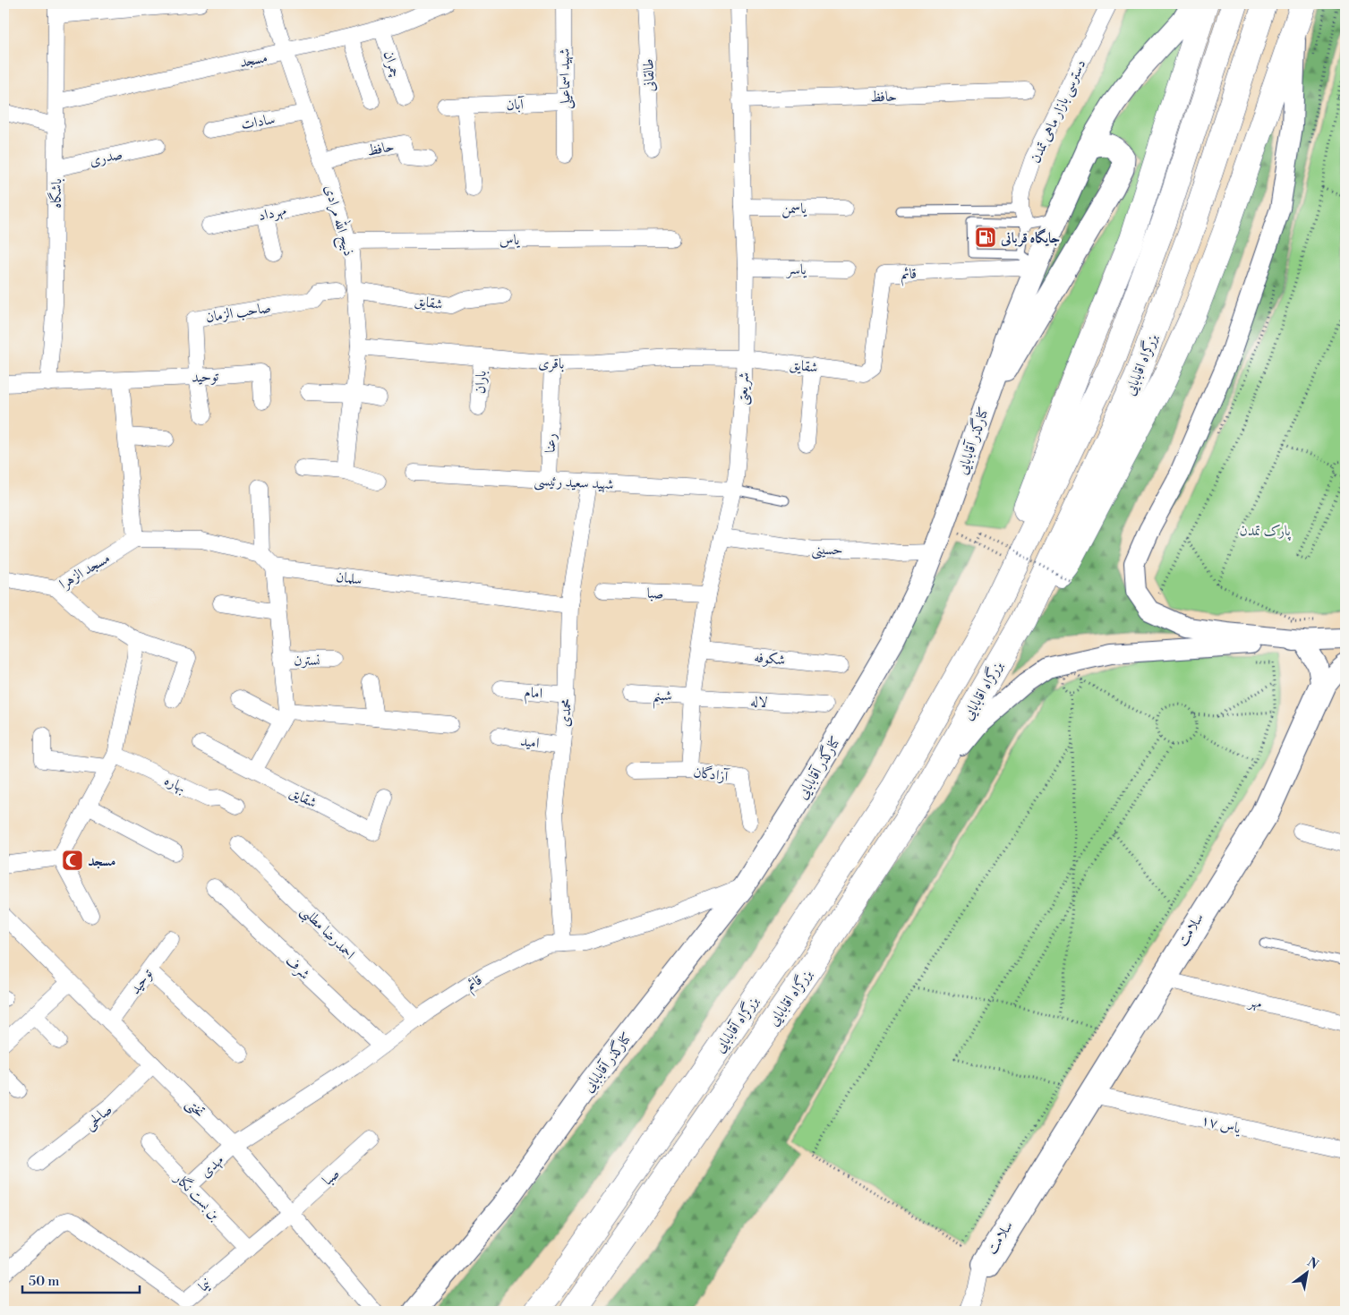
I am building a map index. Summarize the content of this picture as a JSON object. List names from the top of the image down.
{
  "streets": {
    "highway": ["بزرگراه اقابابایی", "بزرگراه آقابابایی"],
    "main road": ["کنارگذر آقابابایی"],
    "street": [
      "مسجد",
      "چمران",
      "طالقانی",
      "شهید اسماعیلی",
      "حافظ",
      "آبان",
      "دسترسی بازار ماهی تمدن",
      "سادات",
      "صدری",
      "باشگاه",
      "یاسمن",
      "مهرداد",
      "ذبیح الله مرادی",
      "یاس",
      "یاسر",
      "قائم",
      "شقایق",
      "صاحب الزمان",
      "باقری",
      "توحید",
      "باران",
      "شریعتی",
      "رعنا",
      "شهید سعید رئیسی",
      "حسینی",
      "مسجد الزهرا",
      "سلمان",
      "صبا",
      "شکوفه",
      "نسترن",
      "امام",
      "شبنم",
      "لاله",
      "محمدی",
      "امید",
      "آزادگان",
      "بهاره",
      "سلامت",
      "احمدرضا مطلبی",
      "شرف",
      "مهر",
      "تختی",
      "صالحی",
      "یاس ۱۷",
      "مهدی",
      "بن بست نگار",
      "نیما"
    ]
  },
  "crossings": [
    ["مسجد", "چمران"],
    ["مسجد", "باشگاه"],
    ["مسجد", "ذبیح الله مرادی"],
    ["شهید اسماعیلی", "آبان"],
    ["حافظ", "ذبیح الله مرادی"],
    ["حافظ", "شریعتی"],
    ["سادات", "ذبیح الله مرادی"],
    ["صدری", "باشگاه"],
    ["باشگاه", "توحید"],
    ["یاسمن", "شریعتی"],
    ["مهرداد", "ذبیح الله مرادی"],
    ["ذبیح الله مرادی", "یاس"],
    ["ذبیح الله مرادی", "شقایق"],
    ["ذبیح الله مرادی", "باقری"],
    ["یاسر", "شریعتی"],
    ["قائم", "شقایق"],
    ["قائم", "کنارگذر آقابابایی"],
    ["قائم", "محمدی"],
    ["قائم", "احمدرضا مطلبی"],
    ["قائم", "شرف"],
    ["قائم", "تختی"],
    ["قائم", "مهدی"],
    ["شقایق", "باقری"],
    ["شقایق", "شریعتی"],
    ["صاحب الزمان", "توحید"],
    ["باقری", "باران"],
    ["باقری", "شریعتی"],
    ["باقری", "رعنا"],
    ["بزرگراه اقابابایی", "بزرگراه آقابابایی"],
    ["توحید", "تختی"],
    ["شریعتی", "شهید سعید رئیسی"],
    ["شریعتی", "حسینی"],
    ["شریعتی", "صبا"],
    ["شریعتی", "شکوفه"],
    ["شریعتی", "شبنم"],
    ["شریعتی", "لاله"],
    ["شریعتی", "آزادگان"],
    ["کنارگذر آقابابایی", "حسینی"],
    ["رعنا", "شهید سعید رئیسی"],
    ["شهید سعید رئیسی", "محمدی"],
    ["سلمان", "محمدی"],
    ["صبا", "تختی"],
    ["صبا", "نیما"],
    ["امام", "محمدی"],
    ["شبنم", "لاله"],
    ["محمدی", "امید"],
    ["سلامت", "مهر"],
    ["سلامت", "یاس ۱۷"],
    ["تختی", "صالحی"],
    ["تختی", "مهدی"],
    ["تختی", "نیما"],
    ["مهدی", "بن بست نگار"],
    ["بن بست نگار", "نیما"]
  ],
  "parks": ["پارک تمدن"],
  "places": {
    "fuel station": ["جایگاه قربانی"],
    "mosque": ["مسجد"]
  },
  "scale_bar": "50 m",
  "north": "top right"
}
